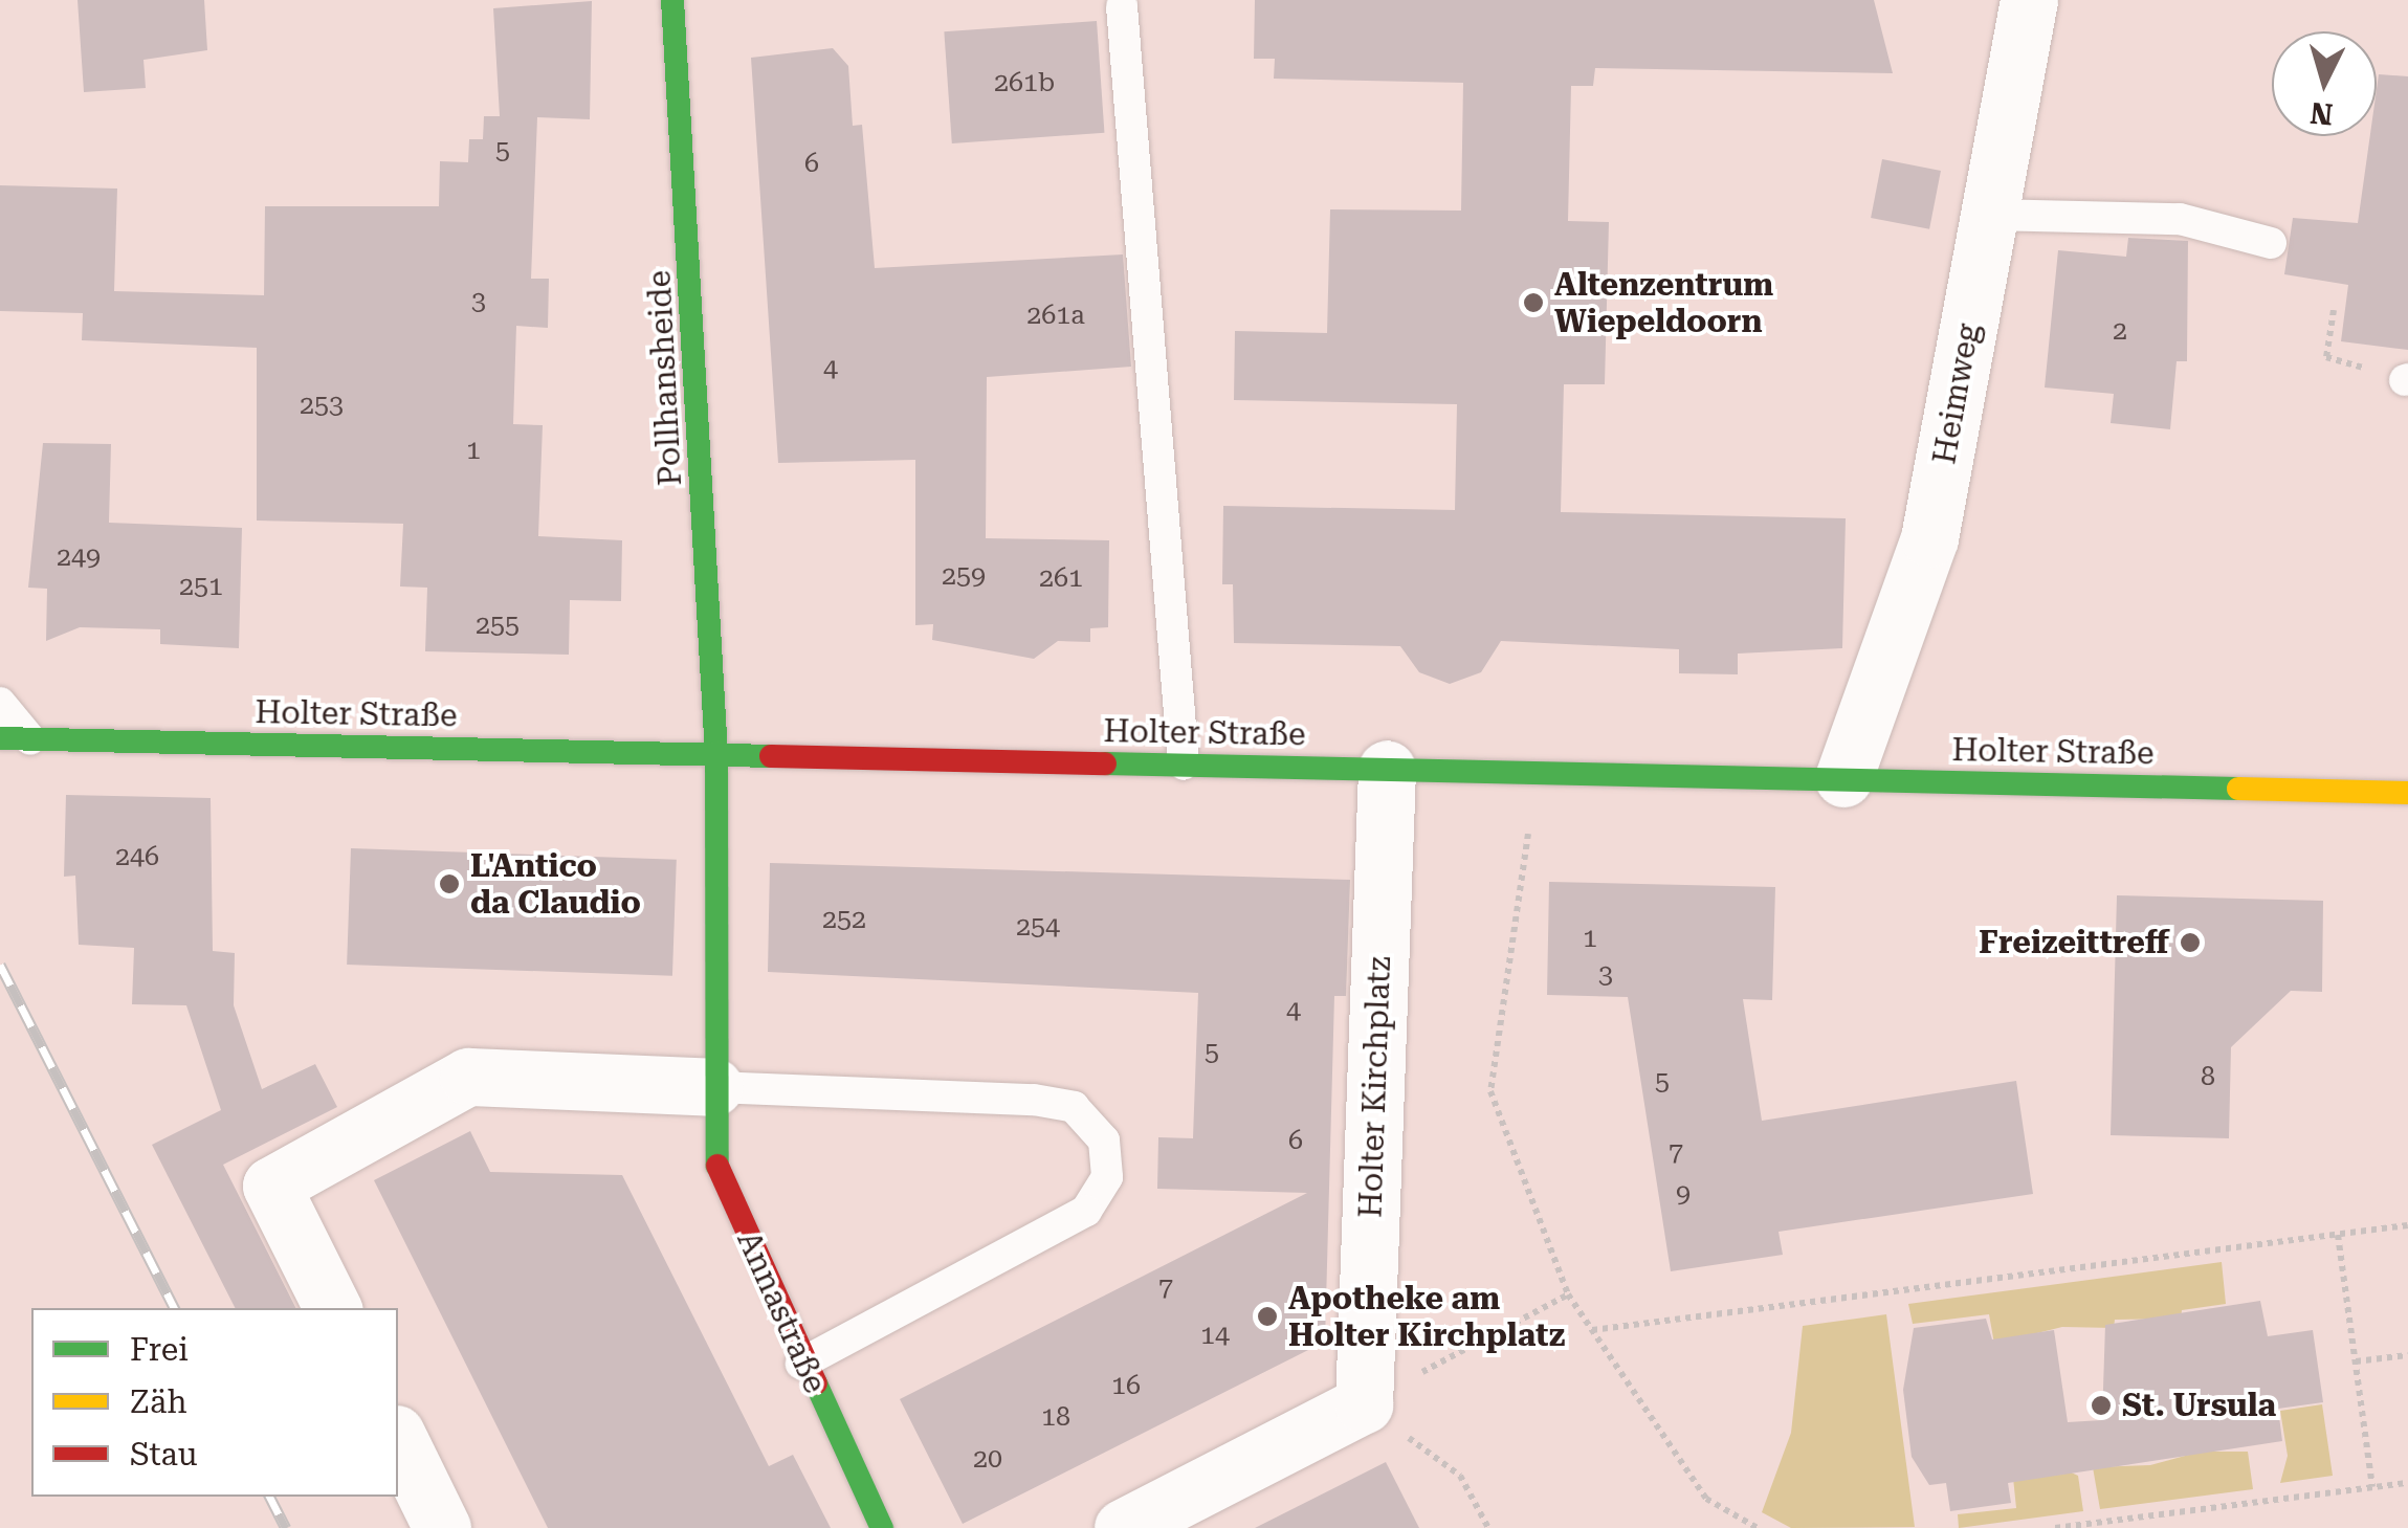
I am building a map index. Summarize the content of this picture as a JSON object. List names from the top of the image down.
{
  "streets": {
    "street": [
      "Pollhansheide",
      "Heimweg",
      "Holter Straße",
      "Holter Kirchplatz",
      "Annastraße"
    ]
  },
  "crossings": [
    ["Pollhansheide", "Holter Straße"],
    ["Pollhansheide", "Annastraße"],
    ["Heimweg", "Holter Straße"],
    ["Holter Straße", "Holter Kirchplatz"],
    ["Holter Straße", "Annastraße"]
  ],
  "places": [
    "Altenzentrum Wiepeldoorn",
    "L'Antico da Claudio",
    "Freizeittreff",
    "Apotheke am Holter Kirchplatz",
    "St. Ursula"
  ],
  "house_numbers": [
    "261b",
    "5",
    "6",
    "3",
    "261a",
    "2",
    "4",
    "253",
    "1",
    "249",
    "259",
    "261",
    "251",
    "255",
    "246",
    "252",
    "254",
    "1",
    "3",
    "4",
    "5",
    "8",
    "5",
    "6",
    "7",
    "9",
    "7",
    "14",
    "16",
    "18",
    "20"
  ],
  "legend": ["Frei", "Zäh", "Stau"],
  "north": "bottom"
}
